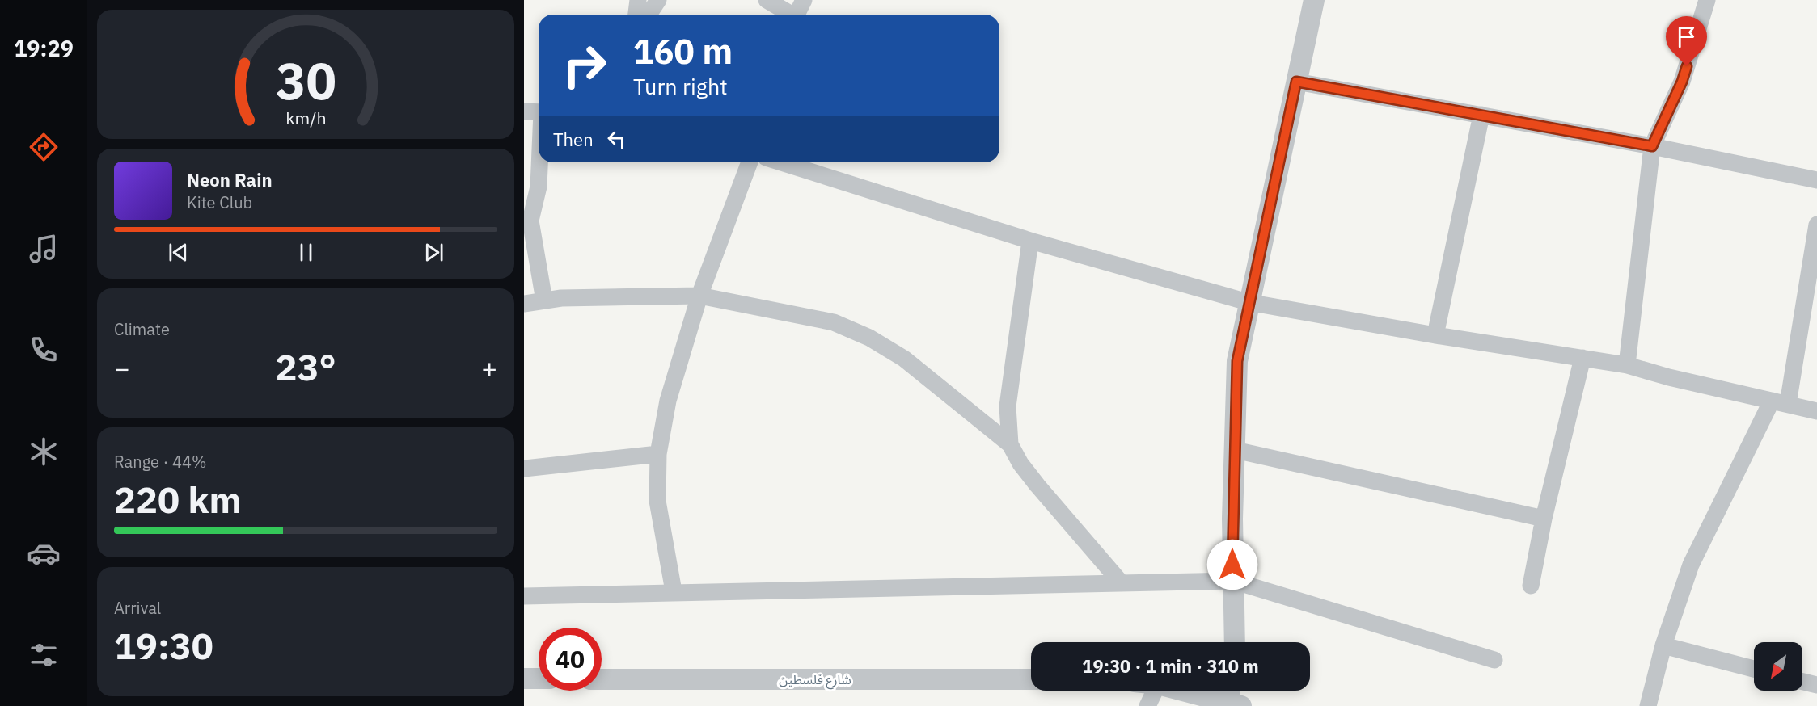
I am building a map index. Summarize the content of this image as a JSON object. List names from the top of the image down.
{
  "streets": {
    "street": ["شارع فلسطين"]
  },
  "north": "bottom left",
  "page": {
    "tabs": "19:29",
    "turn": ["160 m", "Turn right"],
    "then": "Then",
    "song": ["Neon Rain", "Kite Club"],
    "tile": [
      "Climate",
      ["Range · 44%", "220 km"],
      ["Arrival", "19:30"]
    ],
    "heat": ["−", "23°", "+"],
    "limit": "40",
    "trip": "19:30 · 1 min · 310 m",
    "gauge": ["30", "km/h"]
  }
}
